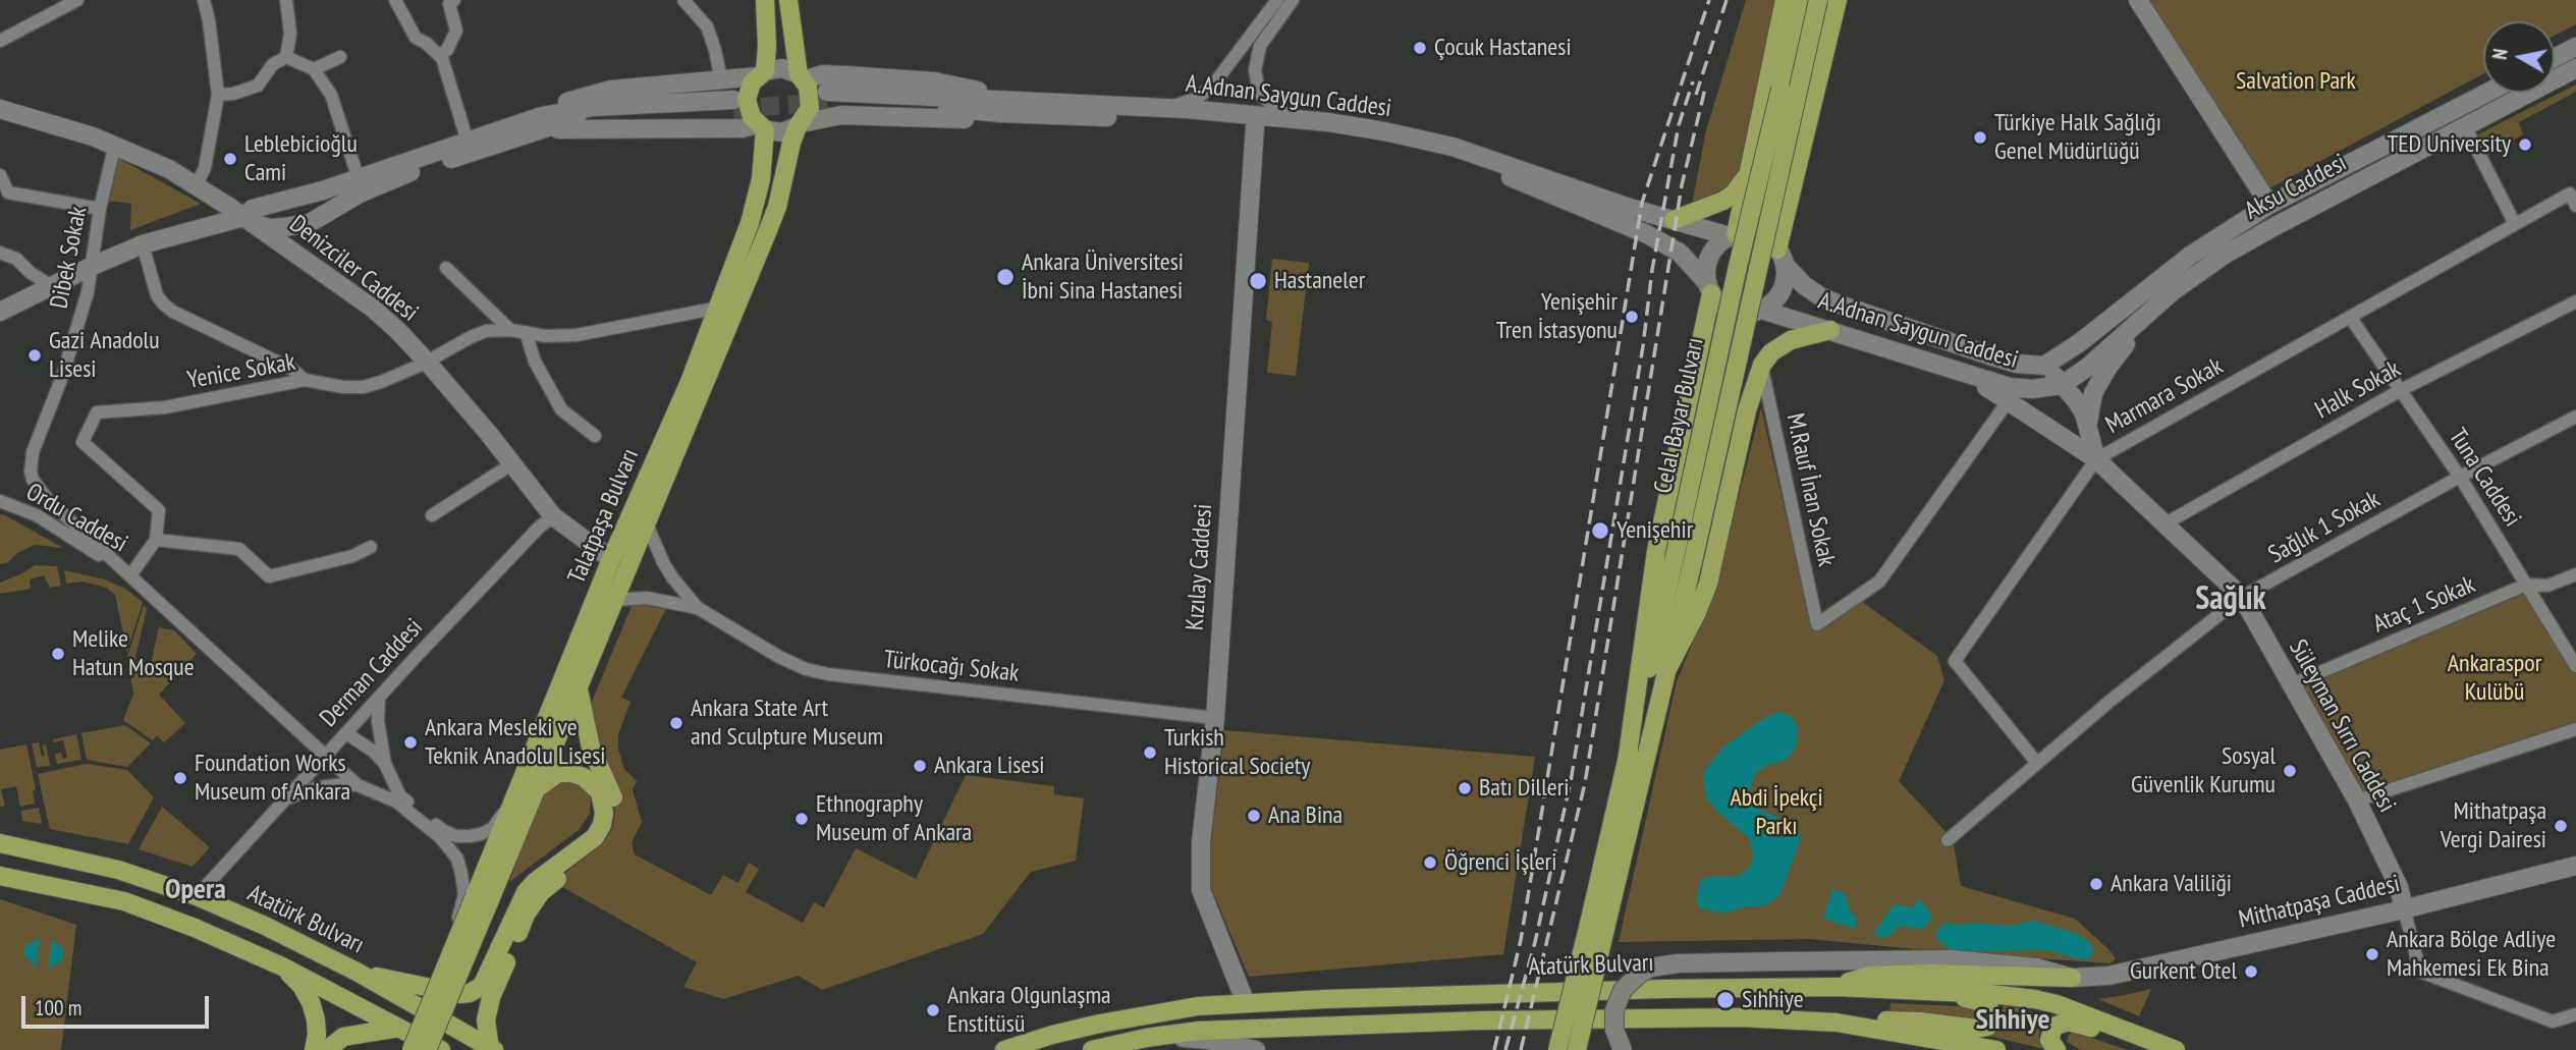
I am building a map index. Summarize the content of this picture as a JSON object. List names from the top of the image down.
{
  "streets": {
    "main road": [
      "A.Adnan Saygun Caddesi",
      "Aksu Caddesi",
      "Denizciler Caddesi",
      "Celal Bayar Bulvarı",
      "Talatpaşa Bulvarı",
      "Kızılay Caddesi",
      "Süleyman Sırrı Caddesi",
      "Mithatpaşa Caddesi",
      "Atatürk Bulvarı"
    ],
    "street": [
      "Dibek Sokak",
      "Yenice Sokak",
      "Halk Sokak",
      "Marmara Sokak",
      "Tuna Caddesi",
      "M.Rauf İnan Sokak",
      "Ordu Caddesi",
      "Sağlık 1 Sokak",
      "Ataç 1 Sokak",
      "Türkocağı Sokak",
      "Derman Caddesi"
    ]
  },
  "crossings": [
    ["A.Adnan Saygun Caddesi", "Aksu Caddesi"],
    ["A.Adnan Saygun Caddesi", "Kızılay Caddesi"],
    ["A.Adnan Saygun Caddesi", "Süleyman Sırrı Caddesi"],
    ["Dibek Sokak", "Denizciler Caddesi"],
    ["Dibek Sokak", "Ordu Caddesi"],
    ["Denizciler Caddesi", "Yenice Sokak"],
    ["Denizciler Caddesi", "Talatpaşa Bulvarı"],
    ["Denizciler Caddesi", "Derman Caddesi"],
    ["Yenice Sokak", "Talatpaşa Bulvarı"],
    ["Halk Sokak", "Tuna Caddesi"],
    ["Halk Sokak", "Süleyman Sırrı Caddesi"],
    ["Marmara Sokak", "Tuna Caddesi"],
    ["Marmara Sokak", "Sağlık 1 Sokak"],
    ["Marmara Sokak", "Süleyman Sırrı Caddesi"],
    ["Tuna Caddesi", "Sağlık 1 Sokak"],
    ["Tuna Caddesi", "Ataç 1 Sokak"],
    ["M.Rauf İnan Sokak", "Süleyman Sırrı Caddesi"],
    ["Talatpaşa Bulvarı", "Türkocağı Sokak"],
    ["Talatpaşa Bulvarı", "Atatürk Bulvarı"],
    ["Sağlık 1 Sokak", "Süleyman Sırrı Caddesi"],
    ["Kızılay Caddesi", "Türkocağı Sokak"],
    ["Kızılay Caddesi", "Atatürk Bulvarı"],
    ["Ataç 1 Sokak", "Süleyman Sırrı Caddesi"],
    ["Derman Caddesi", "Atatürk Bulvarı"],
    ["Süleyman Sırrı Caddesi", "Mithatpaşa Caddesi"]
  ],
  "districts": ["Sağlık", "Opera", "Sıhhiye"],
  "parks": ["Salvation Park", "Ankaraspor Kulübü", "Abdi İpekçi Parkı"],
  "places": [
    "Çocuk Hastanesi",
    "Türkiye Halk Sağlığı Genel Müdürlüğü",
    "TED University",
    "Leblebicioğlu Cami",
    "Ankara Üniversitesi İbni Sina Hastanesi",
    "Hastaneler",
    "Yenişehir Tren İstasyonu",
    "Gazi Anadolu Lisesi",
    "Yenişehir",
    "Melike Hatun Mosque",
    "Ankara State Art and Sculpture Museum",
    "Ankara Mesleki ve Teknik Anadolu Lisesi",
    "Turkish Historical Society",
    "Ankara Lisesi",
    "Sosyal Güvenlik Kurumu",
    "Foundation Works Museum of Ankara",
    "Batı Dilleri",
    "Ana Bina",
    "Ethnography Museum of Ankara",
    "Mithatpaşa Vergi Dairesi",
    "Öğrenci İşleri",
    "Ankara Valiliği",
    "Ankara Bölge Adliye Mahkemesi Ek Bina",
    "Gurkent Otel",
    "Sıhhiye",
    "Ankara Olgunlaşma Enstitüsü"
  ],
  "scale_bar": "100 m",
  "north": "left"
}
